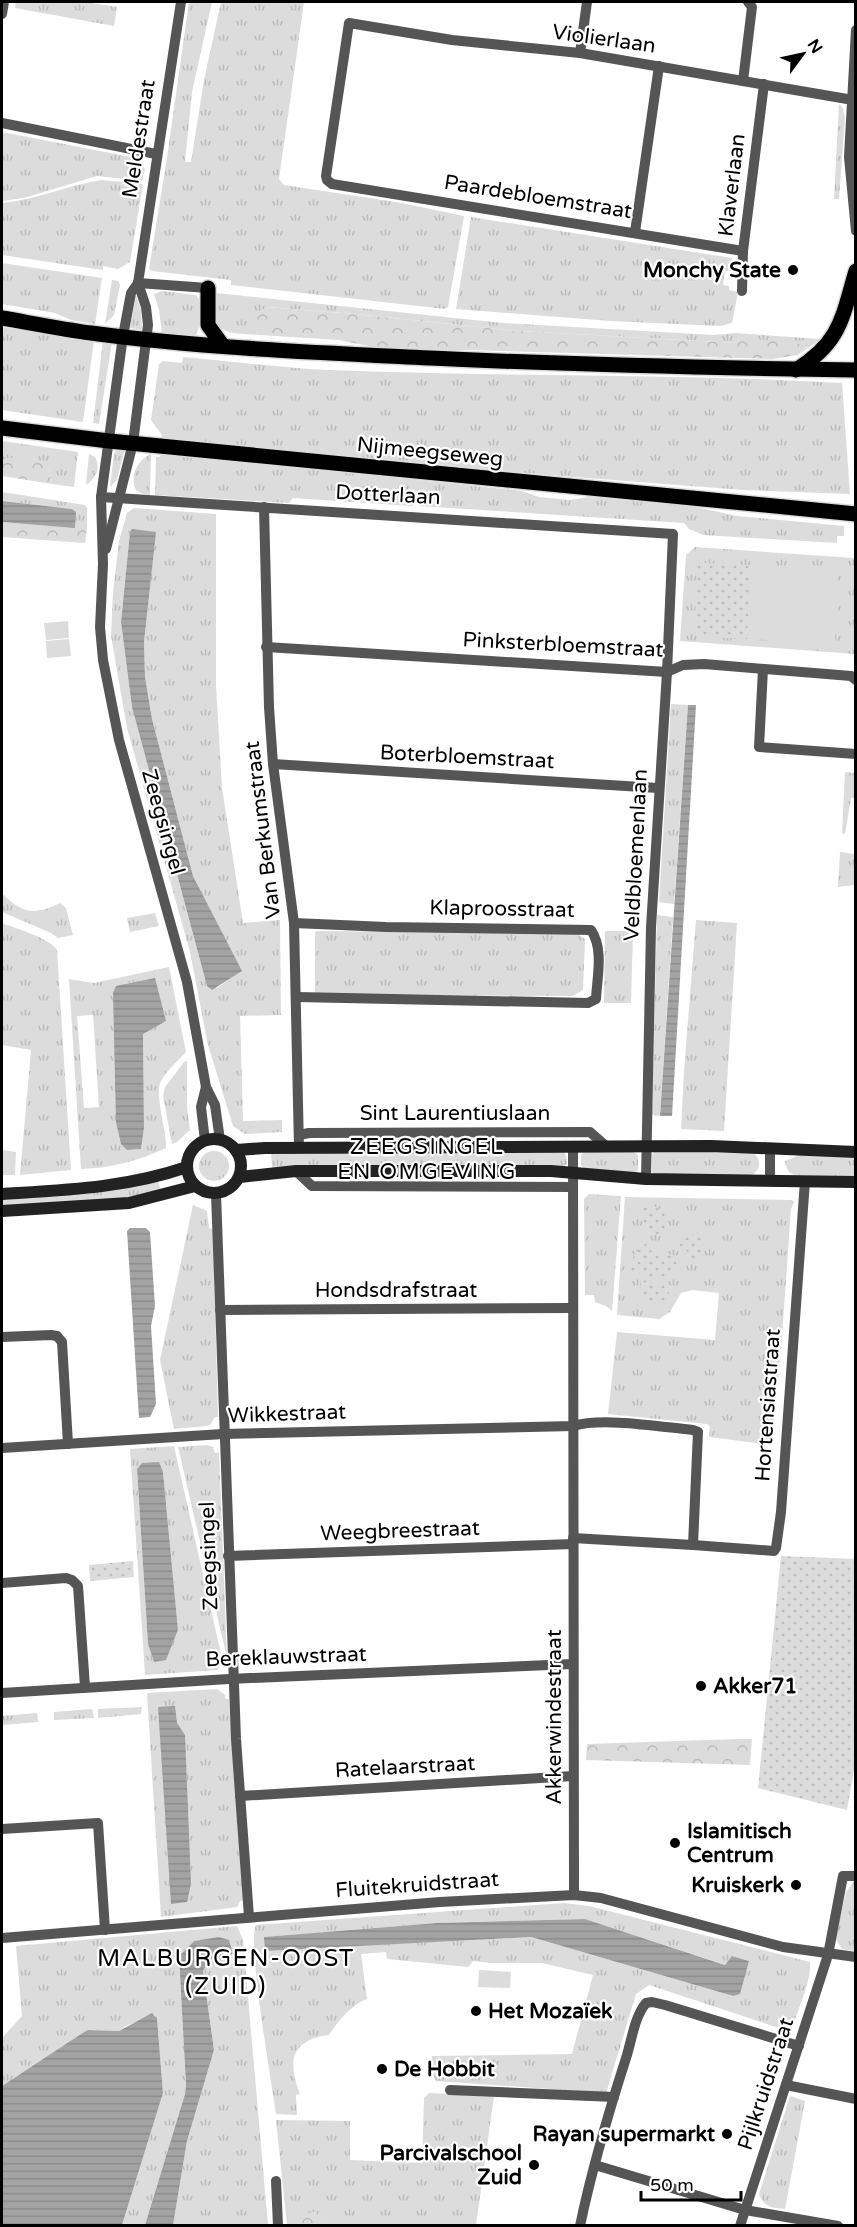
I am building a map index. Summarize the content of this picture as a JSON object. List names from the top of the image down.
{
  "streets": {
    "main road": ["Nijmeegseweg"],
    "street": [
      "Violierlaan",
      "Meldestraat",
      "Klaverlaan",
      "Paardebloemstraat",
      "Dotterlaan",
      "Pinksterbloemstraat",
      "Boterbloemstraat",
      "Zeegsingel",
      "Van Berkumstraat",
      "Veldbloemenlaan",
      "Klaproosstraat",
      "Sint Laurentiuslaan",
      "Hondsdrafstraat",
      "Hortensiastraat",
      "Wikkestraat",
      "Weegbreestraat",
      "Bereklauwstraat",
      "Akkerwindestraat",
      "Ratelaarstraat",
      "Fluitekruidstraat",
      "Pijlkruidstraat"
    ]
  },
  "crossings": [
    ["Violierlaan", "Klaverlaan"],
    ["Violierlaan", "Paardebloemstraat"],
    ["Meldestraat", "Nijmeegseweg"],
    ["Meldestraat", "Zeegsingel"],
    ["Klaverlaan", "Paardebloemstraat"],
    ["Nijmeegseweg", "Zeegsingel"],
    ["Dotterlaan", "Zeegsingel"],
    ["Dotterlaan", "Van Berkumstraat"],
    ["Dotterlaan", "Veldbloemenlaan"],
    ["Pinksterbloemstraat", "Van Berkumstraat"],
    ["Pinksterbloemstraat", "Veldbloemenlaan"],
    ["Boterbloemstraat", "Van Berkumstraat"],
    ["Boterbloemstraat", "Veldbloemenlaan"],
    ["Zeegsingel", "Sint Laurentiuslaan"],
    ["Zeegsingel", "Hondsdrafstraat"],
    ["Zeegsingel", "Wikkestraat"],
    ["Zeegsingel", "Weegbreestraat"],
    ["Zeegsingel", "Bereklauwstraat"],
    ["Zeegsingel", "Ratelaarstraat"],
    ["Zeegsingel", "Fluitekruidstraat"],
    ["Van Berkumstraat", "Klaproosstraat"],
    ["Van Berkumstraat", "Sint Laurentiuslaan"],
    ["Veldbloemenlaan", "Sint Laurentiuslaan"],
    ["Sint Laurentiuslaan", "Akkerwindestraat"],
    ["Hondsdrafstraat", "Akkerwindestraat"],
    ["Wikkestraat", "Akkerwindestraat"],
    ["Weegbreestraat", "Akkerwindestraat"],
    ["Bereklauwstraat", "Akkerwindestraat"],
    ["Akkerwindestraat", "Ratelaarstraat"],
    ["Akkerwindestraat", "Fluitekruidstraat"],
    ["Fluitekruidstraat", "Pijlkruidstraat"]
  ],
  "districts": ["ZEEGSINGEL EN OMGEVING", "MALBURGEN-OOST (ZUID)"],
  "places": [
    "Monchy State",
    "Akker71",
    "Islamitisch Centrum",
    "Kruiskerk",
    "Het Mozaïek",
    "De Hobbit",
    "Rayan supermarkt",
    "Parcivalschool Zuid"
  ],
  "scale_bar": "50 m",
  "north": "top right"
}
